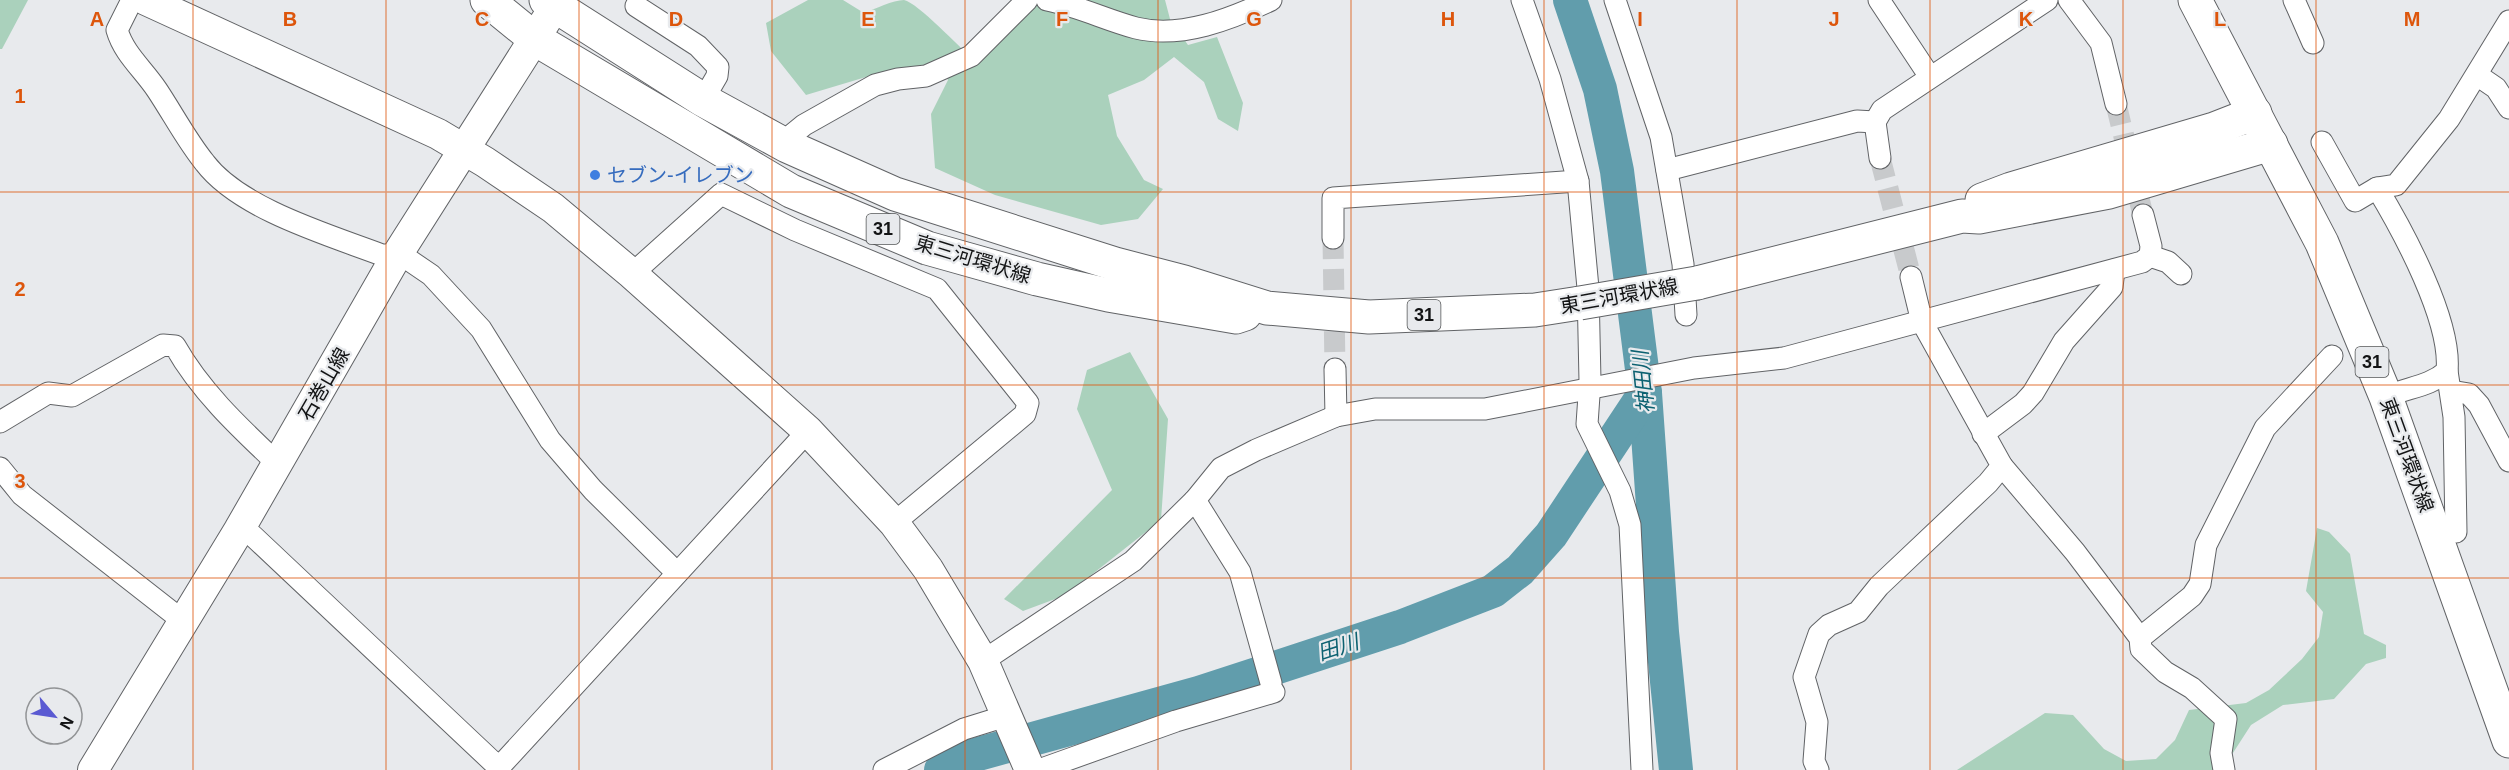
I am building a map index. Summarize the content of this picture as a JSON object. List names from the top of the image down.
{
  "streets": {
    "main road": ["31", "東三河環状線"],
    "street": ["石巻山線"]
  },
  "crossings": [
    ["東三河環状線", "石巻山線"]
  ],
  "water": ["神田川", "田川"],
  "places": ["セブン-イレブン"],
  "north": "bottom right",
  "grid": {
    "columns": [
      "A",
      "B",
      "C",
      "D",
      "E",
      "F",
      "G",
      "H",
      "I",
      "J",
      "K",
      "L",
      "M"
    ],
    "rows": ["1", "2", "3"]
  }
}
